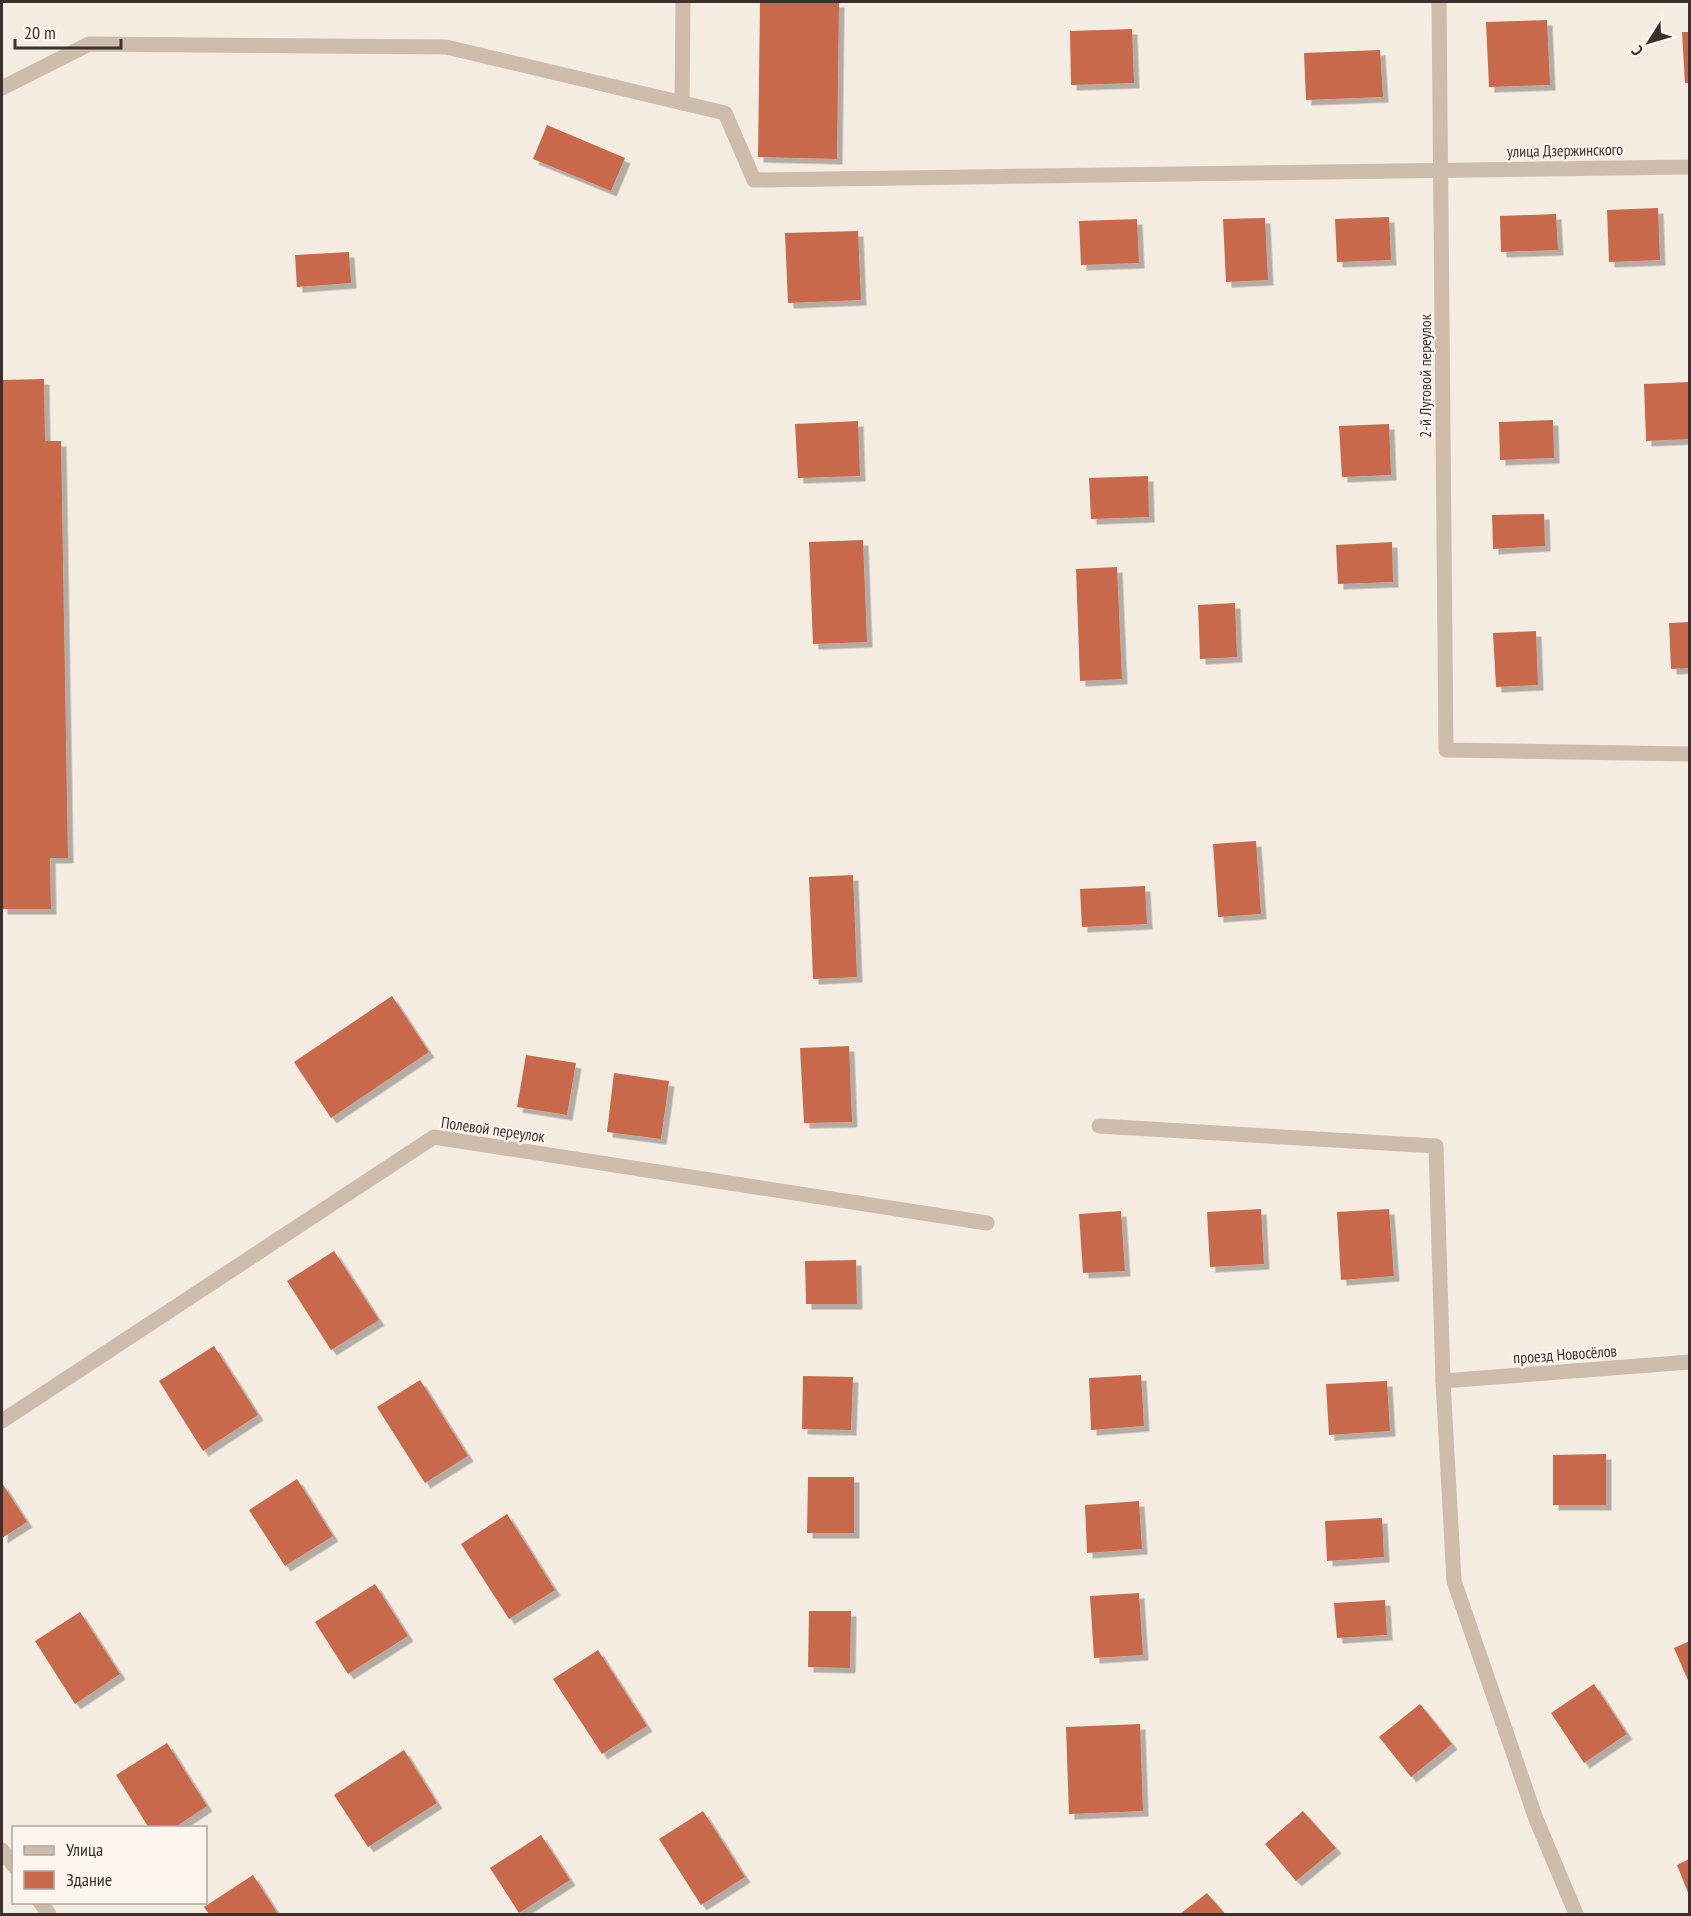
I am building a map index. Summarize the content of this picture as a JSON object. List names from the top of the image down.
{
  "streets": {
    "street": [
      "улица Дзержинского",
      "2-й Луговой переулок",
      "Полевой переулок",
      "проезд Новосёлов"
    ]
  },
  "crossings": [
    ["улица Дзержинского", "2-й Луговой переулок"]
  ],
  "legend": ["Улица", "Здание"],
  "scale_bar": "20 m",
  "north": "bottom left"
}
